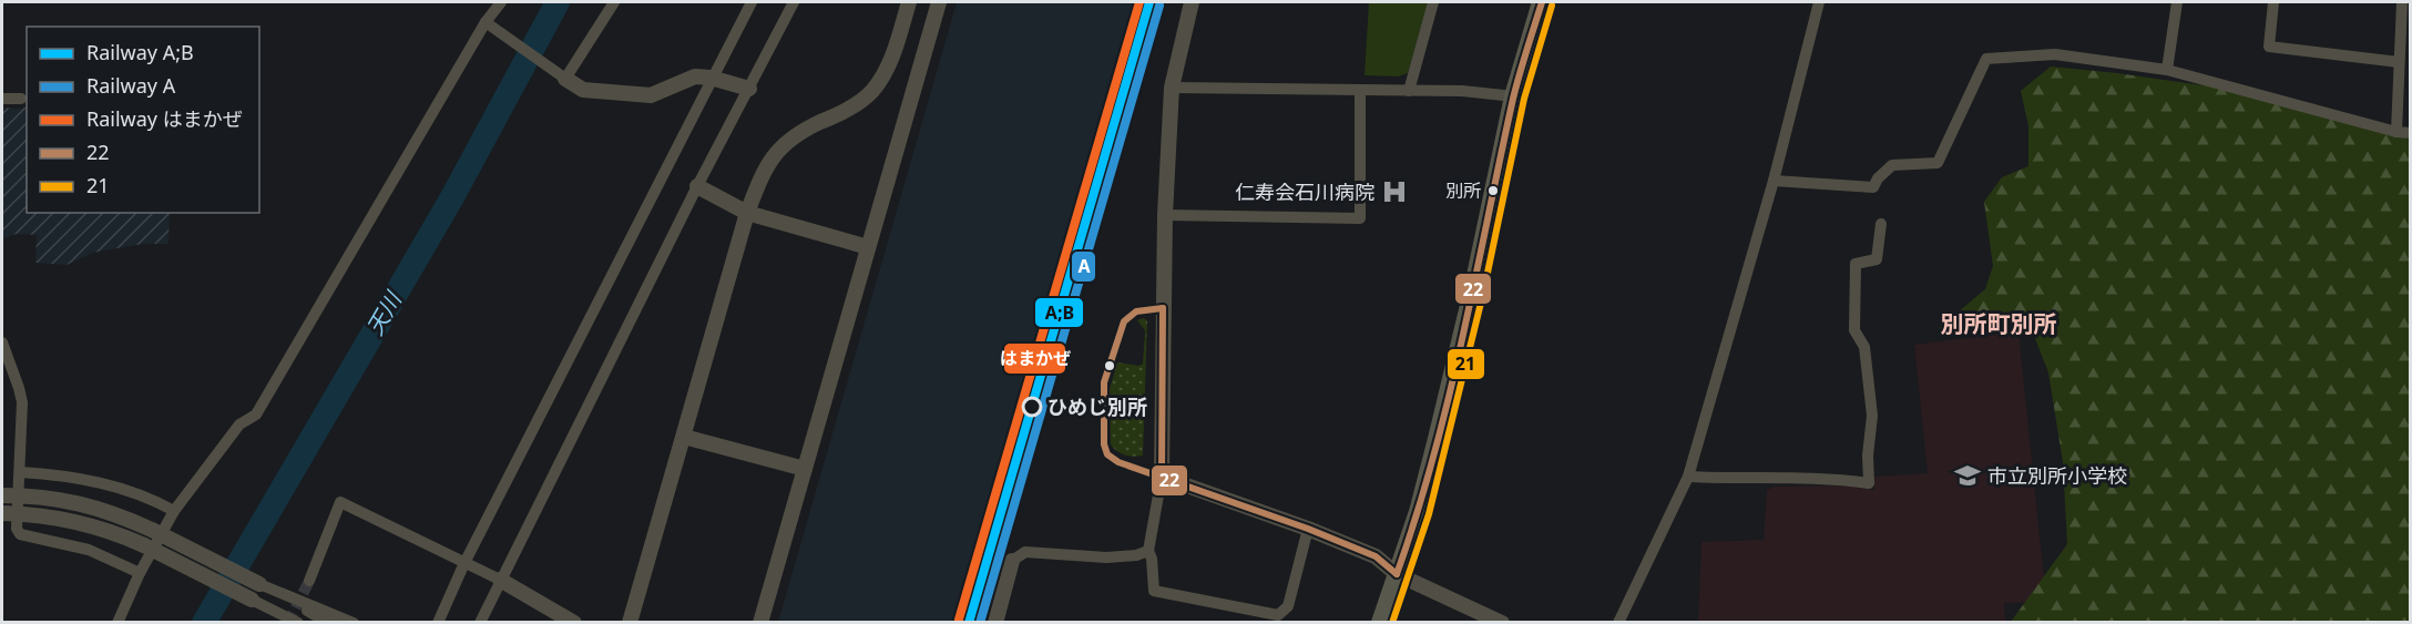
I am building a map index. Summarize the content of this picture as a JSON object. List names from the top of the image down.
{
  "districts": ["別所町別所"],
  "water": ["天川"],
  "places": {
    "other": ["別所", "ひめじ別所"],
    "hospital": ["仁寿会石川病院"],
    "school or university": ["市立別所小学校"]
  },
  "lines": [
    "rail line A;B",
    "rail line はまかぜ",
    "transit line 22",
    "rail line A",
    "transit line 21"
  ],
  "legend": [
    "Railway A;B",
    "Railway A",
    "Railway はまかぜ",
    "22",
    "21"
  ]
}
